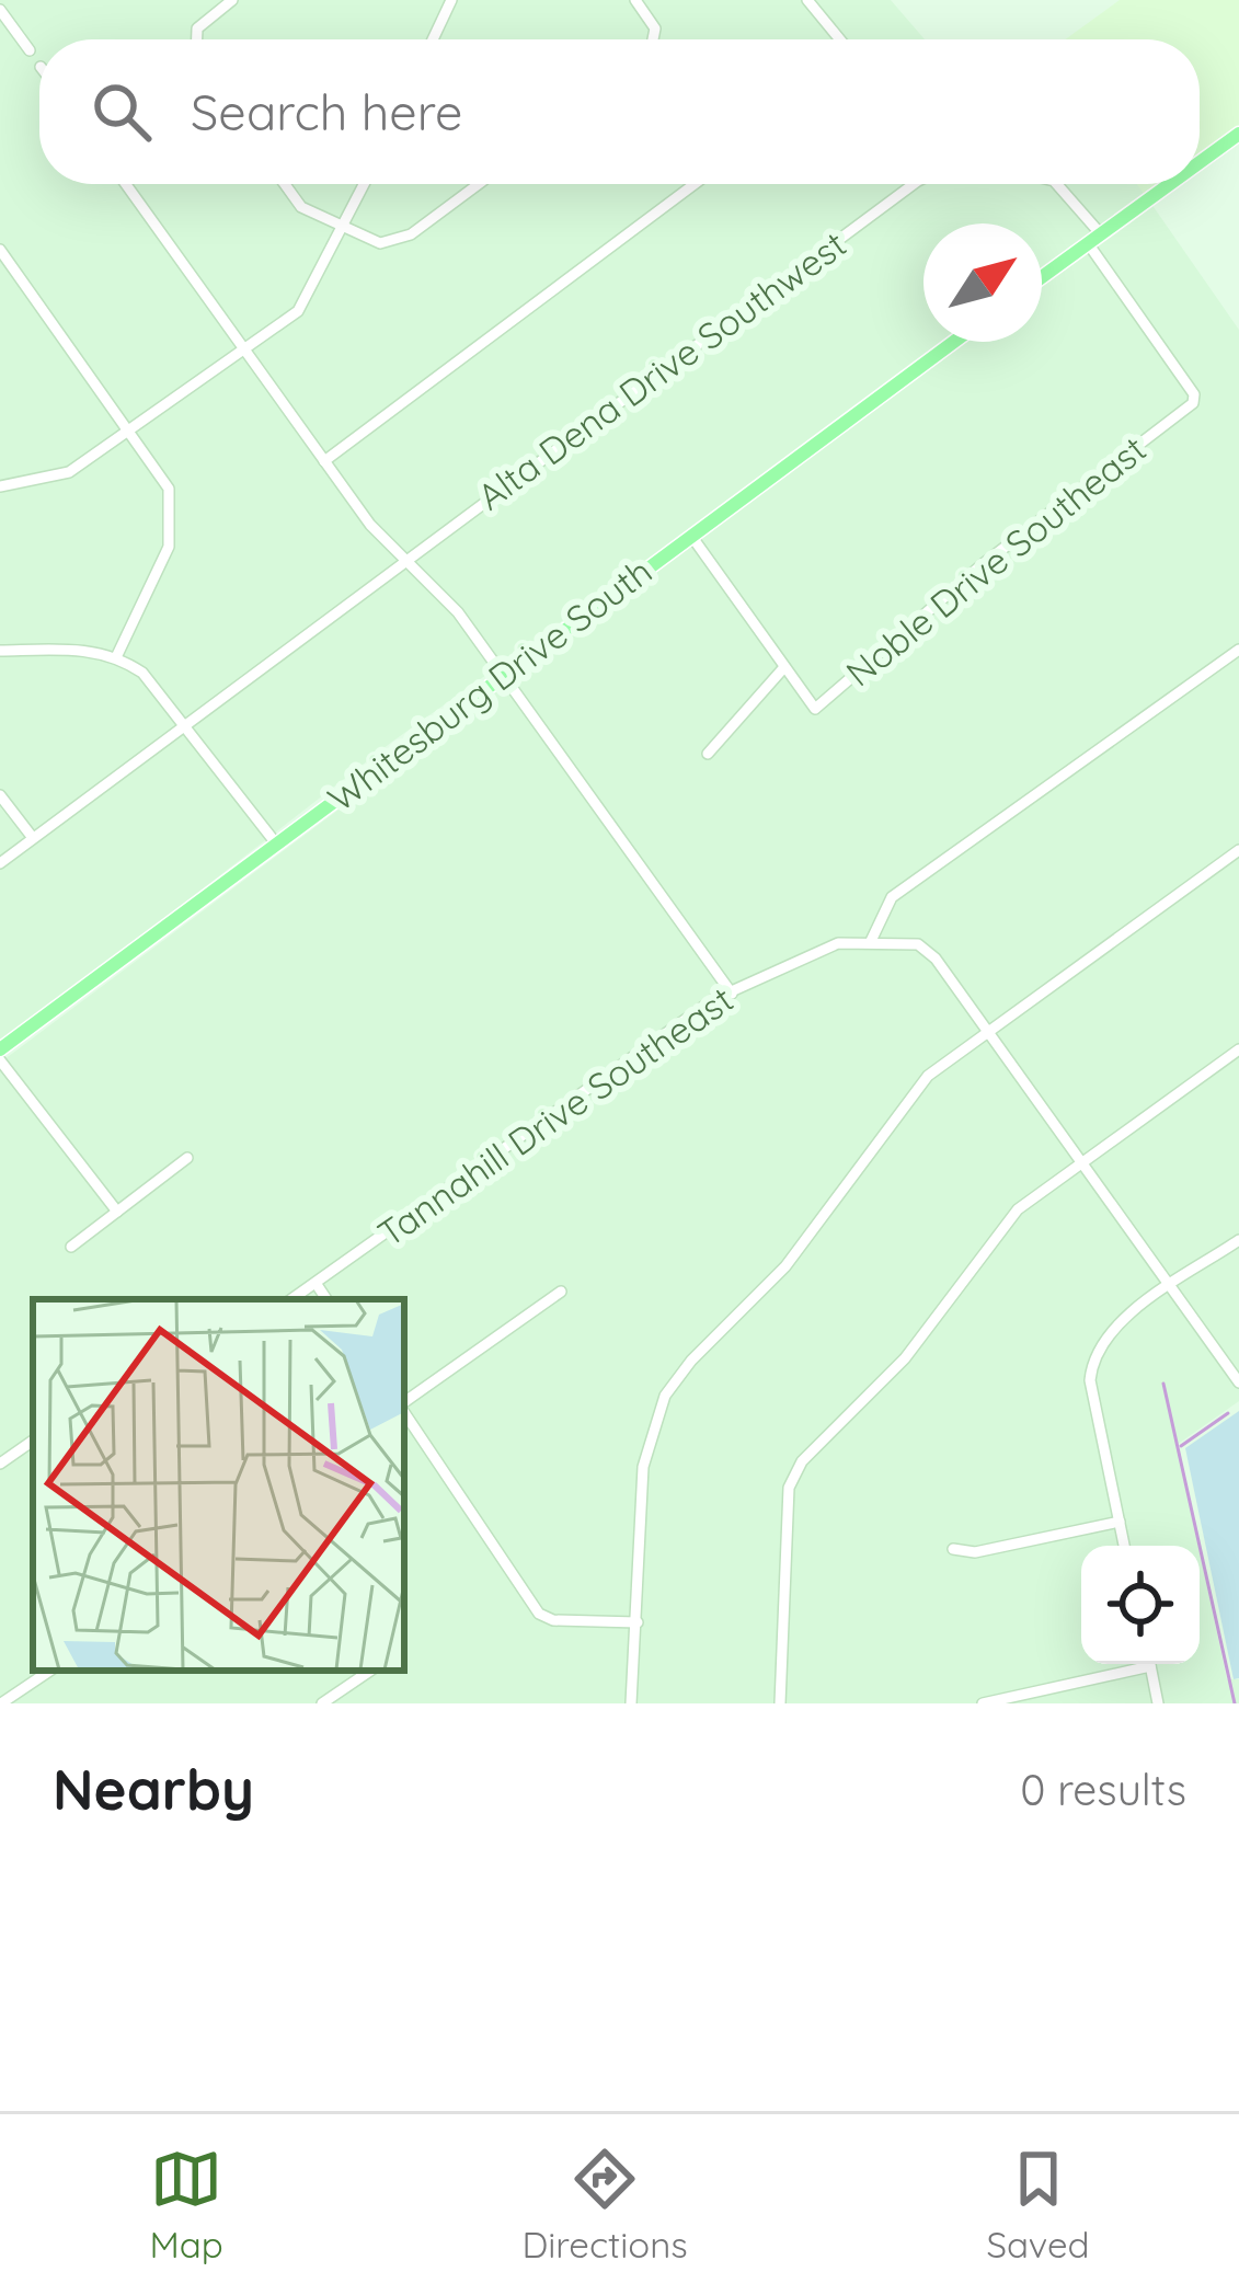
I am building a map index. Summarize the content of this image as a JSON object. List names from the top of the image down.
{
  "streets": {
    "main road": ["Whitesburg Drive South"],
    "street": ["Alta Dena Drive Southwest", "Noble Drive Southeast", "Tannahill Drive Southeast"]
  },
  "crossings": [
    ["Noble Drive Southeast", "Whitesburg Drive South"]
  ],
  "north": "top right",
  "page": {
    "search": "Search here",
    "heading": ["Nearby", "0 results"],
    "nav": ["Map", "Directions", "Saved"]
  }
}
